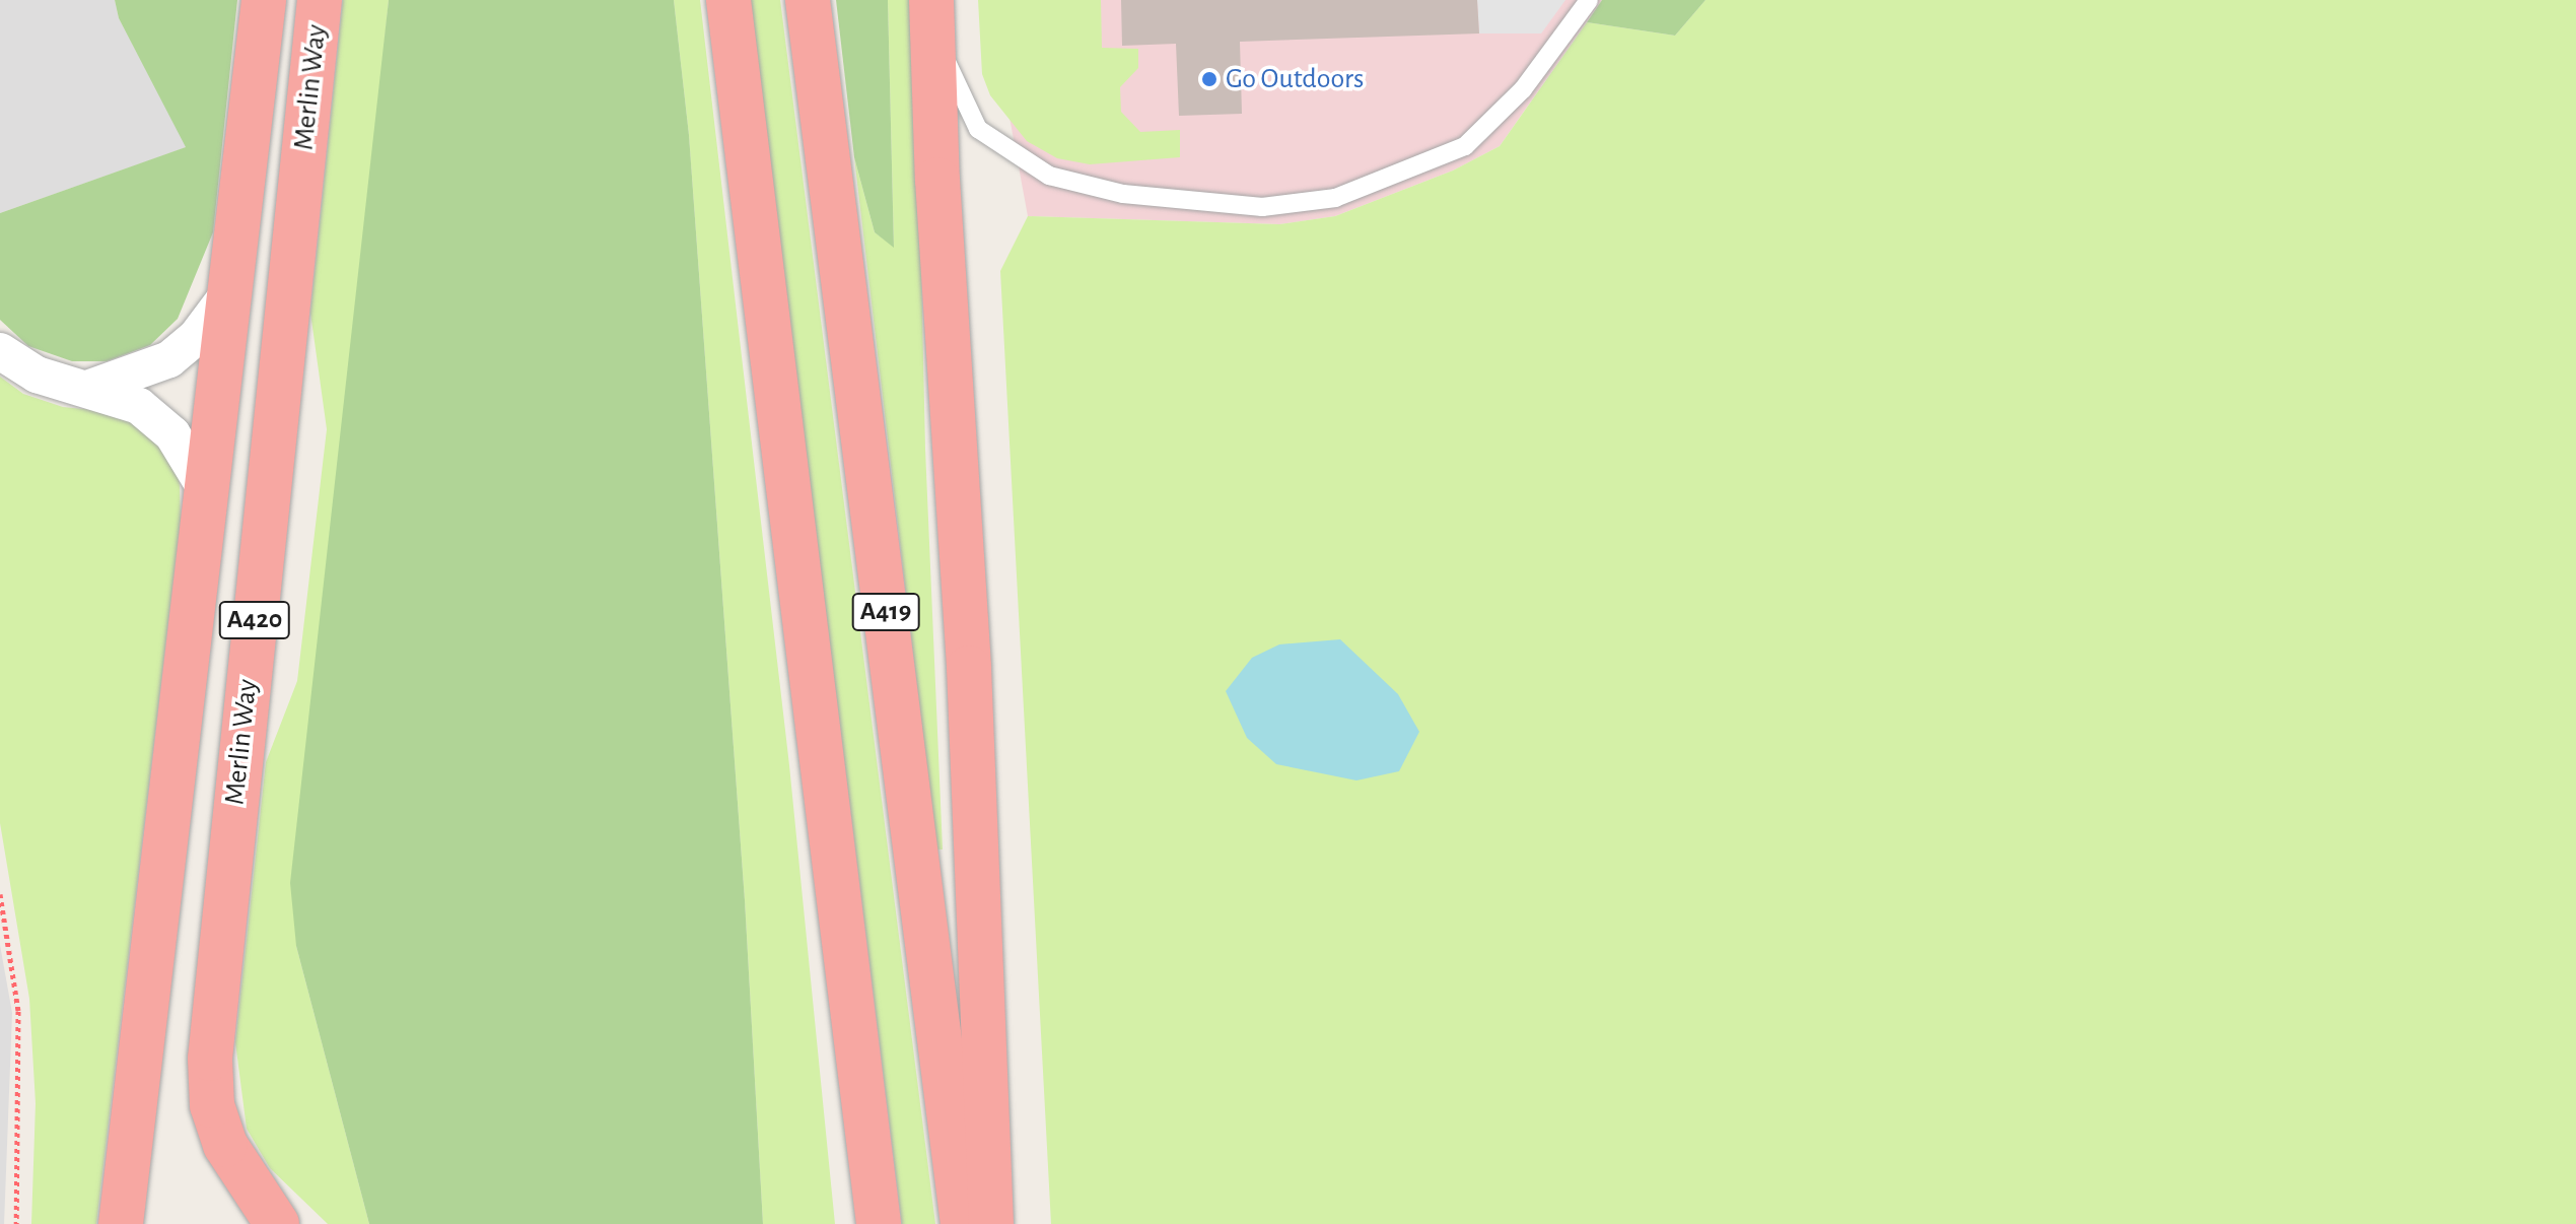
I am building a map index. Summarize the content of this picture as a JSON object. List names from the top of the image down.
{
  "streets": {
    "highway": ["Merlin Way", "A419", "A420"]
  },
  "places": ["Go Outdoors"]
}
